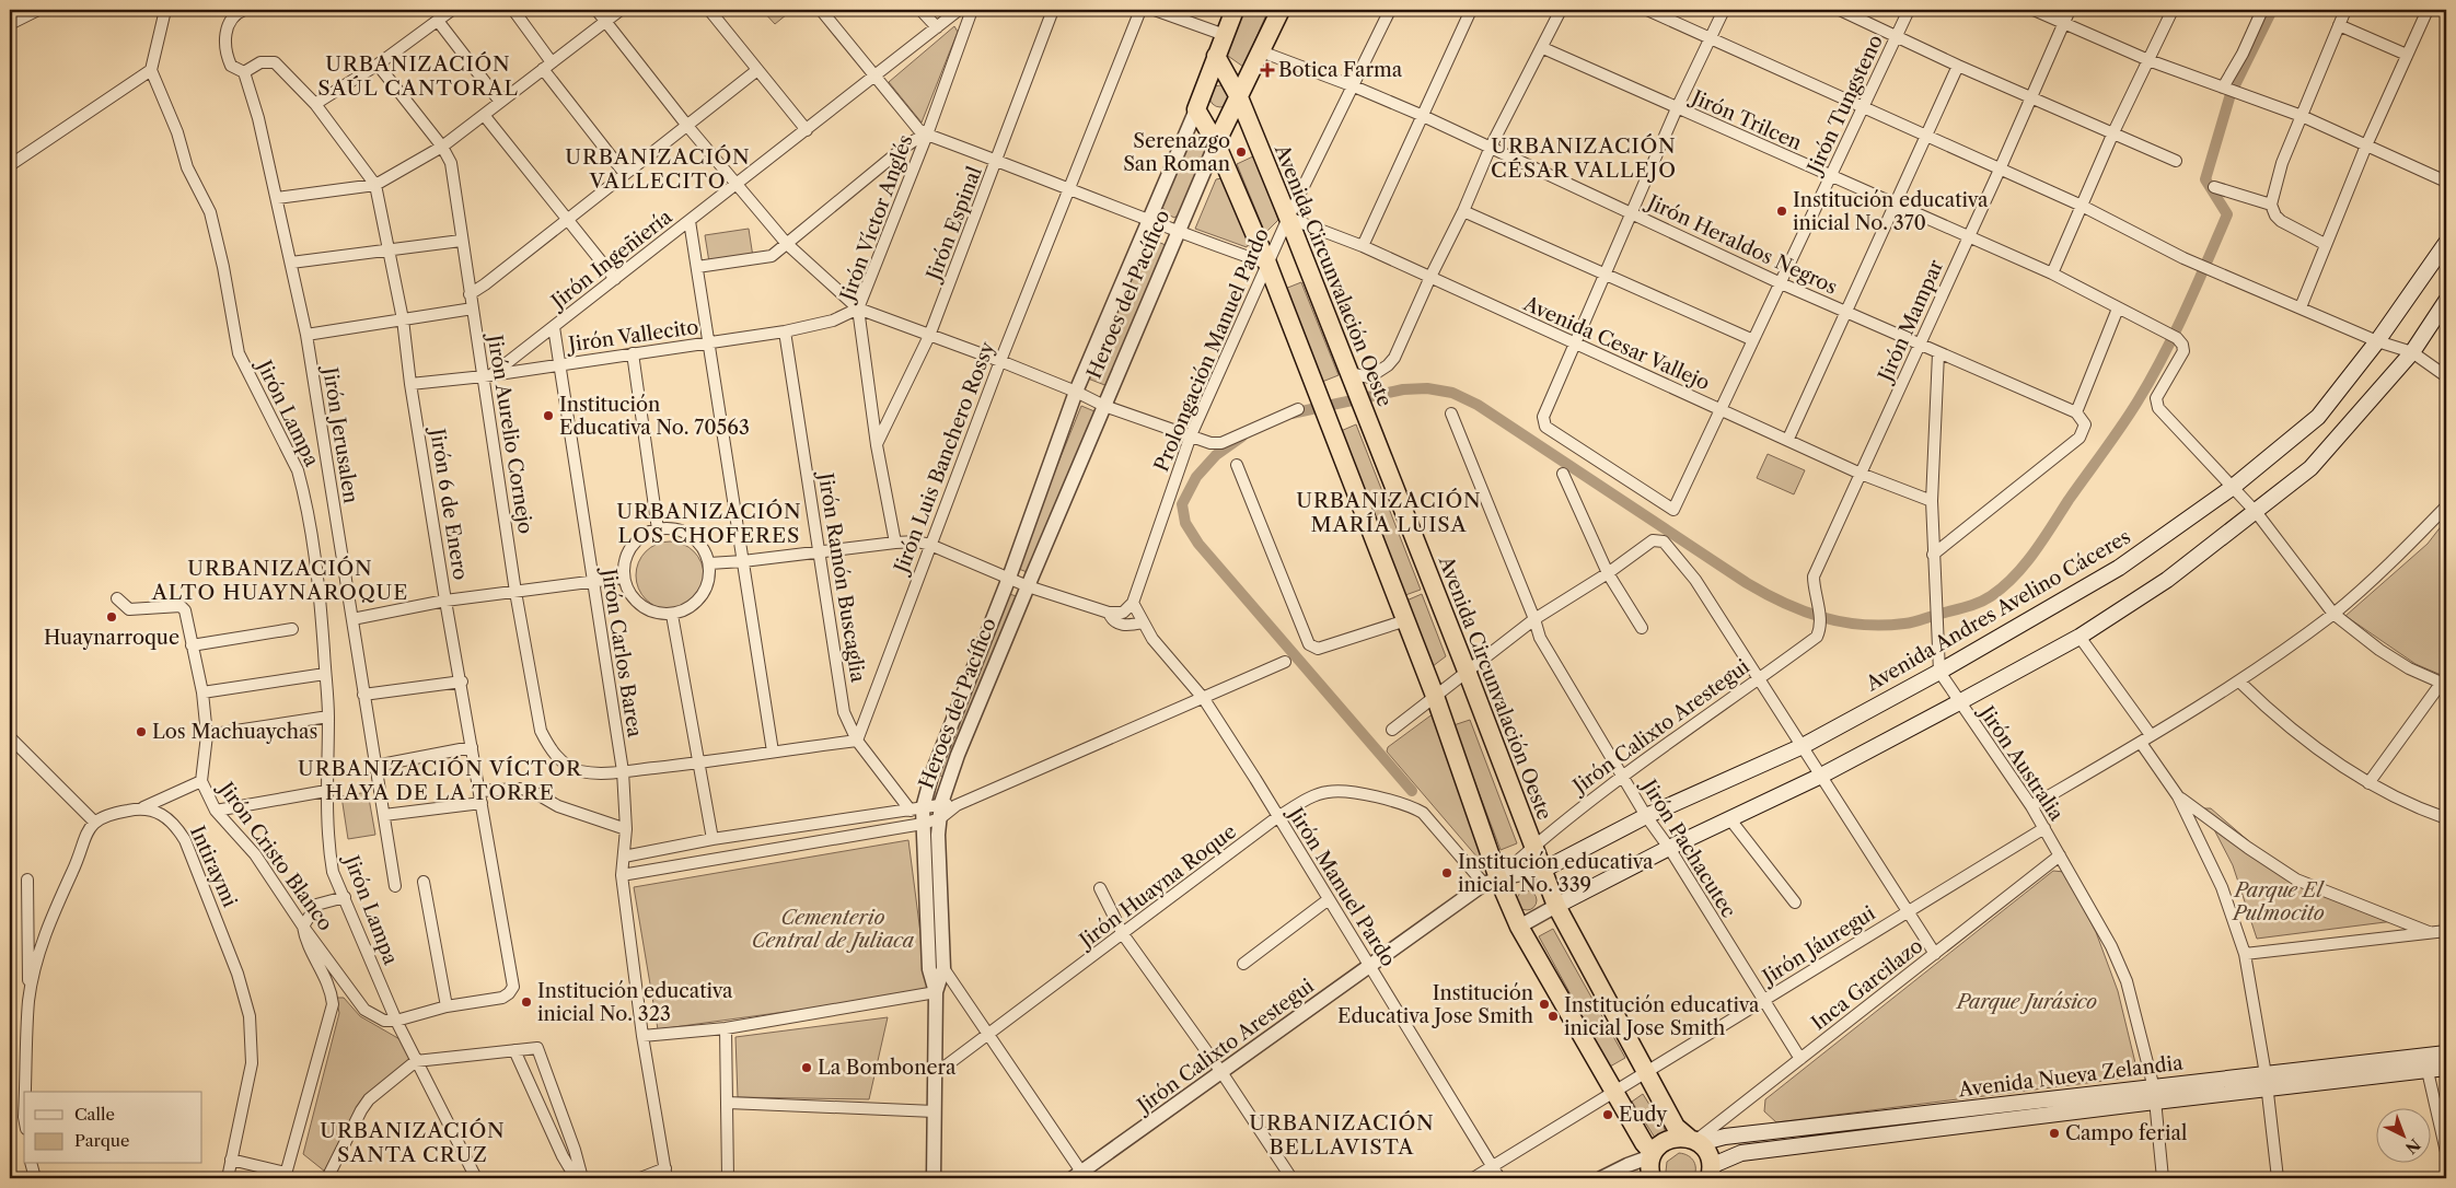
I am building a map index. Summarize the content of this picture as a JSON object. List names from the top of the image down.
{
  "streets": {
    "highway": ["Avenida Circunvalación Oeste", "Heroes del Pacífico"],
    "main road": ["Avenida Andres Avelino Cáceres", "Avenida Nueva Zelandia"],
    "street": [
      "Jirón Tungsteno",
      "Jirón Trilcen",
      "Jirón Víctor Anglés",
      "Jirón Espinal",
      "Jirón Heraldos Negros",
      "Jirón Ingeñiería",
      "Jirón Mampar",
      "Jirón Vallecito",
      "Avenida Cesar Vallejo",
      "Prolongación Manuel Pardo",
      "Jirón Lampa",
      "Jirón Aurelio Cornejo",
      "Jirón Jerusalen",
      "Jirón Luis Banchero Rossy",
      "Jirón 6 de Enero",
      "Jirón Ramón Buscaglia",
      "Jirón Carlos Barea",
      "Jirón Calixto Arestegui",
      "Jirón Australia",
      "Jirón Pachacutec",
      "Jirón Cristo Blanco",
      "Intiraymi",
      "Jirón Huayna Roque",
      "Jirón Manuel Pardo",
      "Jirón Jáuregui",
      "Inca Garcilazo"
    ]
  },
  "crossings": [
    ["Jirón Tungsteno", "Jirón Trilcen"],
    ["Jirón Tungsteno", "Jirón Heraldos Negros"],
    ["Jirón Tungsteno", "Avenida Cesar Vallejo"],
    ["Jirón Trilcen", "Jirón Mampar"],
    ["Jirón Trilcen", "Avenida Andres Avelino Cáceres"],
    ["Jirón Víctor Anglés", "Jirón Espinal"],
    ["Jirón Víctor Anglés", "Jirón Vallecito"],
    ["Jirón Heraldos Negros", "Heroes del Pacífico"],
    ["Jirón Heraldos Negros", "Jirón Mampar"],
    ["Jirón Heraldos Negros", "Prolongación Manuel Pardo"],
    ["Jirón Heraldos Negros", "Jirón Australia"],
    ["Jirón Ingeñiería", "Jirón Vallecito"],
    ["Jirón Ingeñiería", "Jirón Aurelio Cornejo"],
    ["Jirón Ingeñiería", "Jirón Carlos Barea"],
    ["Avenida Circunvalación Oeste", "Heroes del Pacífico"],
    ["Avenida Circunvalación Oeste", "Avenida Cesar Vallejo"],
    ["Avenida Circunvalación Oeste", "Prolongación Manuel Pardo"],
    ["Avenida Circunvalación Oeste", "Avenida Andres Avelino Cáceres"],
    ["Avenida Circunvalación Oeste", "Jirón Calixto Arestegui"],
    ["Avenida Circunvalación Oeste", "Jirón Jáuregui"],
    ["Avenida Circunvalación Oeste", "Inca Garcilazo"],
    ["Avenida Circunvalación Oeste", "Avenida Nueva Zelandia"],
    ["Heroes del Pacífico", "Jirón Ramón Buscaglia"],
    ["Jirón Mampar", "Avenida Cesar Vallejo"],
    ["Jirón Mampar", "Jirón Calixto Arestegui"],
    ["Jirón Vallecito", "Jirón Aurelio Cornejo"],
    ["Jirón Vallecito", "Jirón 6 de Enero"],
    ["Jirón Vallecito", "Jirón Ramón Buscaglia"],
    ["Jirón Vallecito", "Jirón Carlos Barea"],
    ["Avenida Cesar Vallejo", "Prolongación Manuel Pardo"],
    ["Avenida Cesar Vallejo", "Jirón Australia"],
    ["Jirón Lampa", "Jirón Cristo Blanco"],
    ["Jirón Aurelio Cornejo", "Jirón Luis Banchero Rossy"],
    ["Jirón Aurelio Cornejo", "Jirón Ramón Buscaglia"],
    ["Jirón Aurelio Cornejo", "Jirón Carlos Barea"],
    ["Jirón Jerusalen", "Jirón 6 de Enero"],
    ["Jirón Luis Banchero Rossy", "Jirón Ramón Buscaglia"],
    ["Avenida Andres Avelino Cáceres", "Jirón Australia"],
    ["Avenida Andres Avelino Cáceres", "Jirón Pachacutec"],
    ["Jirón Calixto Arestegui", "Jirón Pachacutec"],
    ["Jirón Calixto Arestegui", "Jirón Huayna Roque"],
    ["Jirón Calixto Arestegui", "Jirón Manuel Pardo"],
    ["Jirón Australia", "Jirón Jáuregui"],
    ["Jirón Australia", "Inca Garcilazo"],
    ["Jirón Australia", "Avenida Nueva Zelandia"],
    ["Jirón Pachacutec", "Jirón Jáuregui"],
    ["Jirón Pachacutec", "Inca Garcilazo"],
    ["Jirón Huayna Roque", "Jirón Manuel Pardo"],
    ["Jirón Manuel Pardo", "Jirón Jáuregui"],
    ["Inca Garcilazo", "Avenida Nueva Zelandia"]
  ],
  "districts": [
    "URBANIZACIÓN SAÚL CANTORAL",
    "URBANIZACIÓN CÉSAR VALLEJO",
    "URBANIZACIÓN VALLECITO",
    "URBANIZACIÓN MARÍA LUISA",
    "URBANIZACIÓN LOS CHOFERES",
    "URBANIZACIÓN ALTO HUAYNAROQUE",
    "URBANIZACIÓN VÍCTOR HAYA DE LA TORRE",
    "URBANIZACIÓN BELLAVISTA",
    "URBANIZACIÓN SANTA CRUZ"
  ],
  "parks": ["Parque El Pulmocito", "Cementerio Central de Juliaca", "Parque Jurásico"],
  "places": {
    "health": ["Botica Farma"],
    "other": [
      "Serenazgo San Roman",
      "Institución educativa inicial No. 370",
      "Institución Educativa No. 70563",
      "Huaynarroque",
      "Los Machuaychas",
      "Institución educativa inicial No. 339",
      "Institución educativa inicial No. 323",
      "Institución Educativa Jose Smith",
      "Institución educativa inicial Jose Smith",
      "La Bombonera",
      "Eudy",
      "Campo ferial"
    ]
  },
  "legend": ["Calle", "Parque"],
  "north": "bottom right"
}
